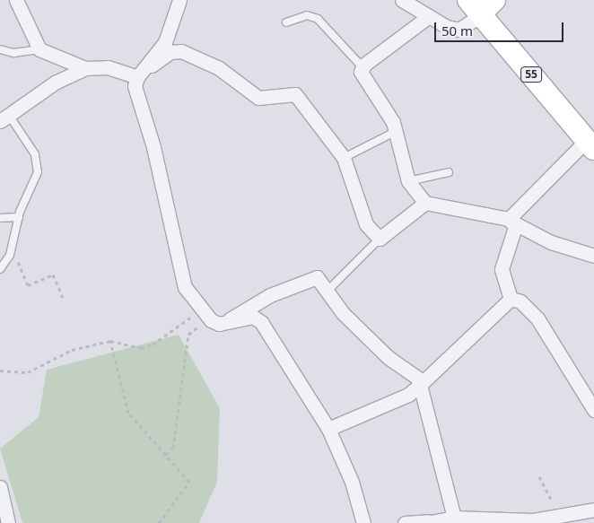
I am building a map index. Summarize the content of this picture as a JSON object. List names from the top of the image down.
{
  "streets": {
    "main road": ["55"]
  },
  "scale_bar": "50 m"
}
